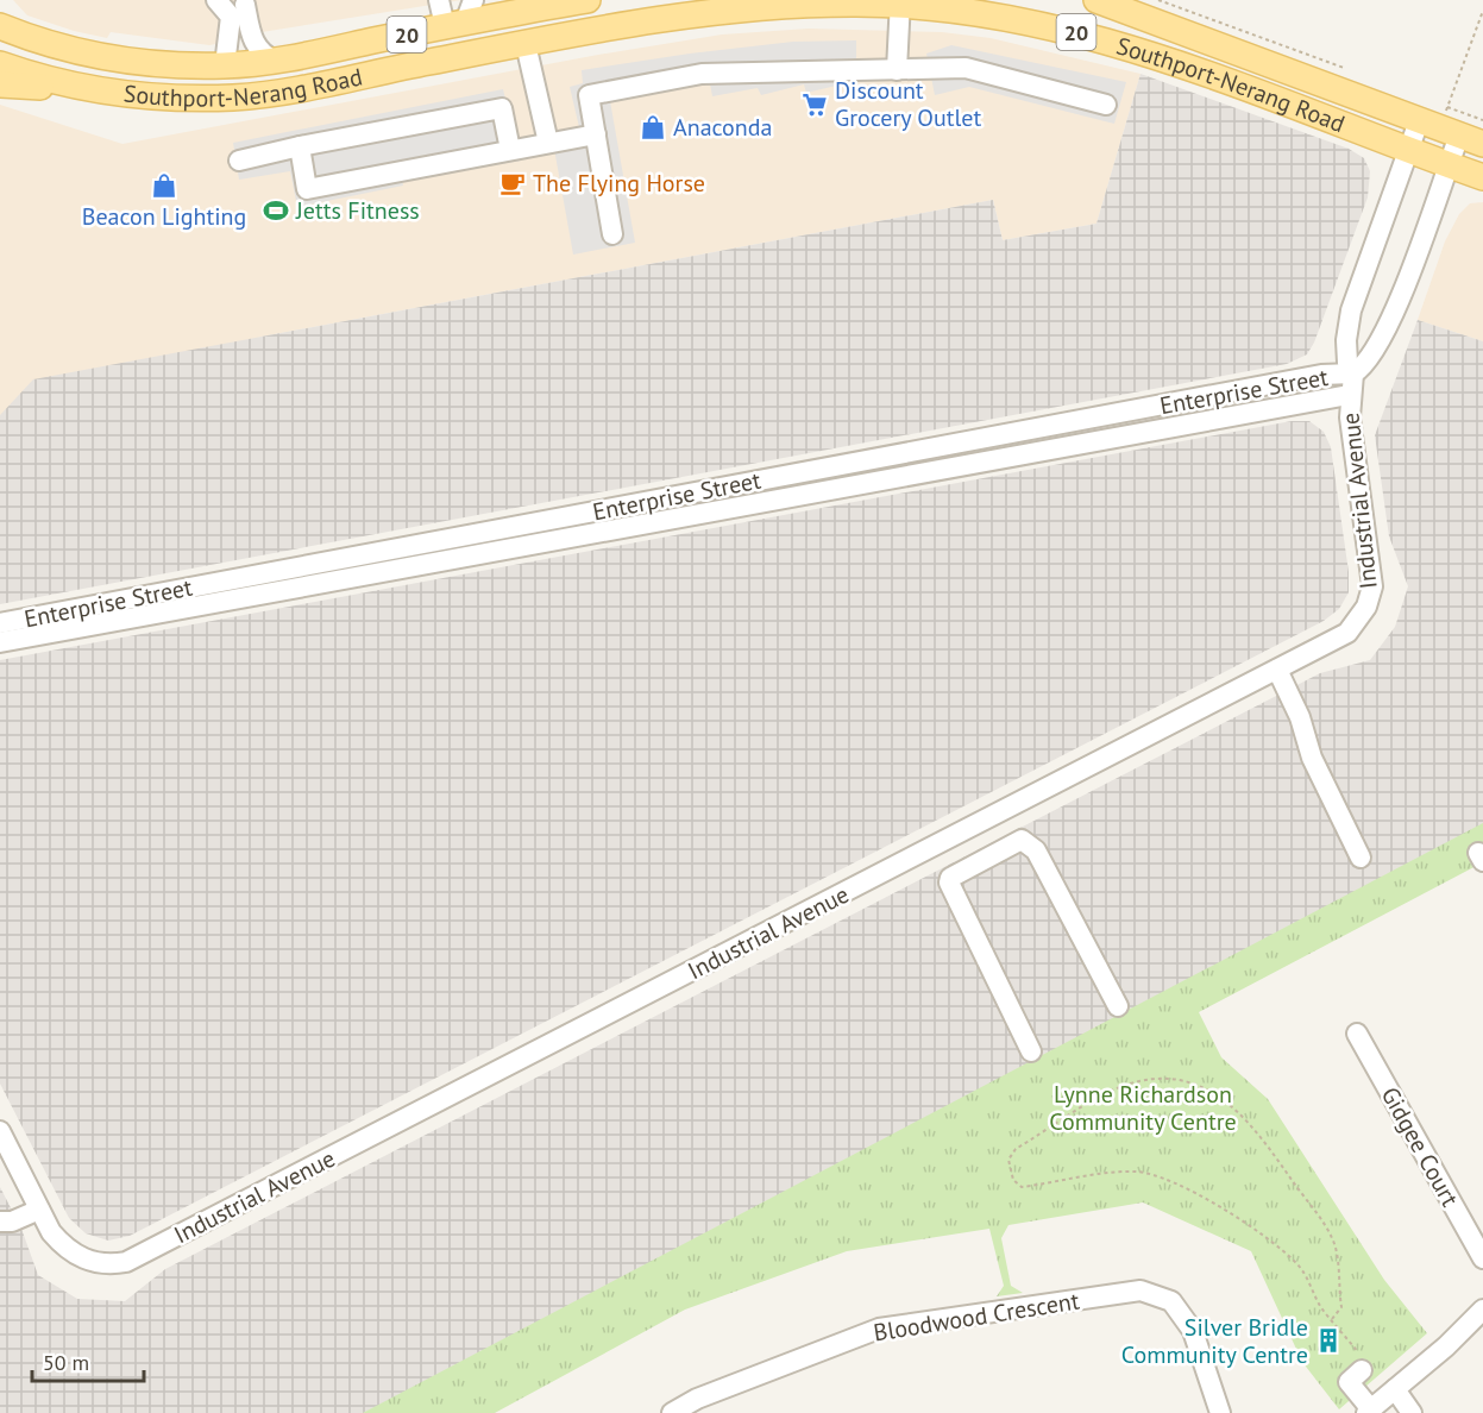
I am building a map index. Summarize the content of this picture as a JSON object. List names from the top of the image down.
{
  "streets": {
    "main road": ["20", "Southport-Nerang Road"],
    "street": [
      "Enterprise Street",
      "Industrial Avenue",
      "Gidgee Court",
      "Bloodwood Crescent"
    ]
  },
  "crossings": [
    ["Southport-Nerang Road", "Industrial Avenue"],
    ["Enterprise Street", "Industrial Avenue"]
  ],
  "parks": ["Lynne Richardson Community Centre"],
  "places": {
    "supermarket": ["Discount Grocery Outlet"],
    "shop": ["Anaconda", "Beacon Lighting"],
    "cafe": ["The Flying Horse"],
    "sports": ["Jetts Fitness"],
    "building": ["Silver Bridle Community Centre"]
  },
  "scale_bar": "50 m"
}
